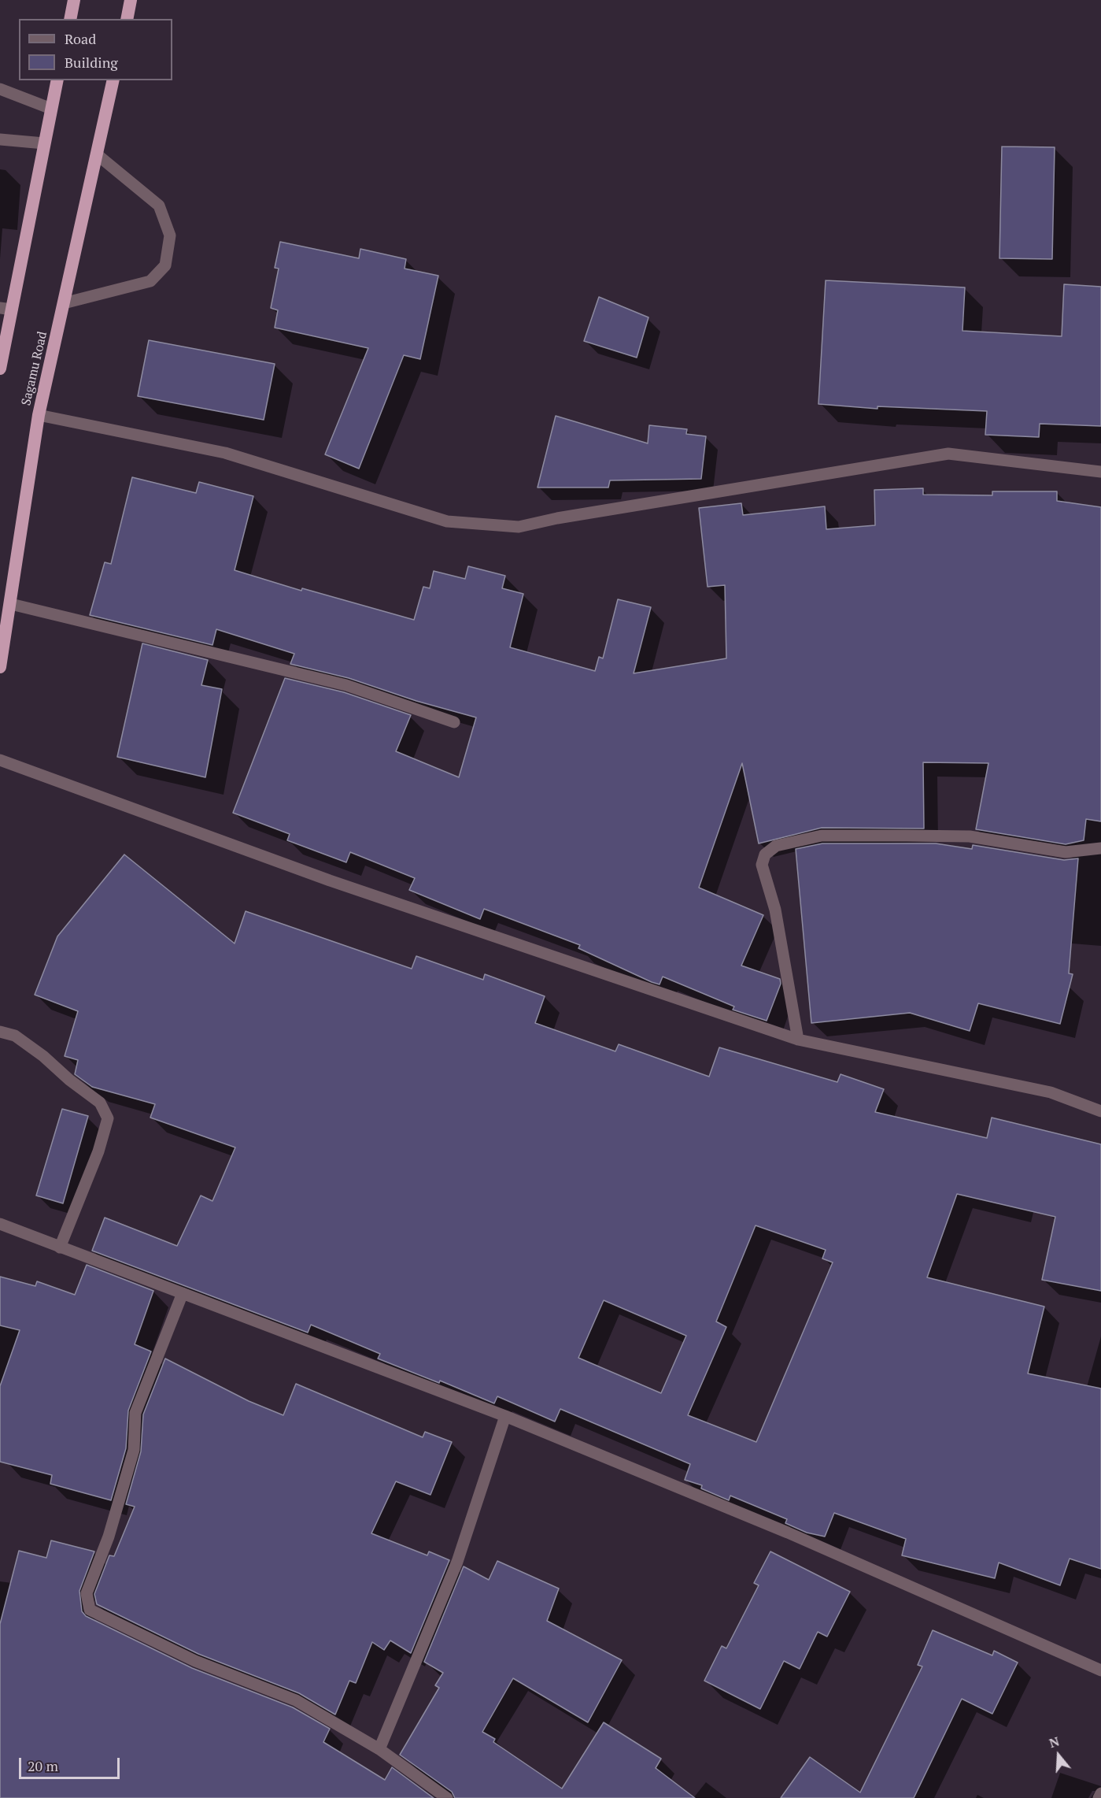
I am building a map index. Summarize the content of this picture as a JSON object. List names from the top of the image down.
{
  "streets": {
    "highway": ["Sagamu Road"]
  },
  "legend": ["Road", "Building"],
  "scale_bar": "20 m",
  "north": "top"
}
